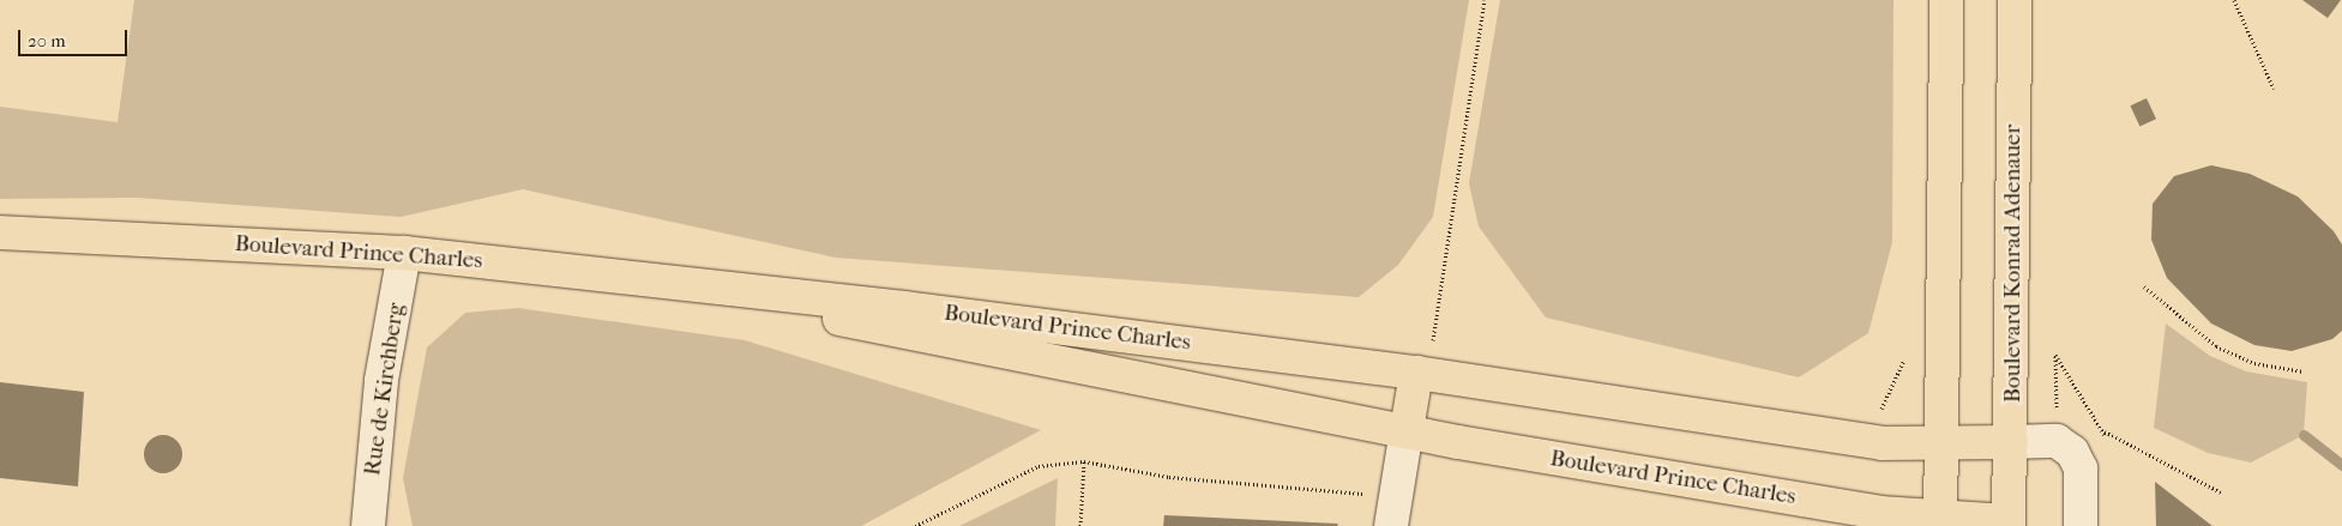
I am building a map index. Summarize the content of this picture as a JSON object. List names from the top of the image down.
{
  "streets": {
    "main road": ["Boulevard Prince Charles", "Boulevard Konrad Adenauer"],
    "street": ["Rue de Kirchberg"]
  },
  "crossings": [
    ["Boulevard Prince Charles", "Boulevard Konrad Adenauer"],
    ["Boulevard Prince Charles", "Rue de Kirchberg"]
  ],
  "scale_bar": "20 m"
}
